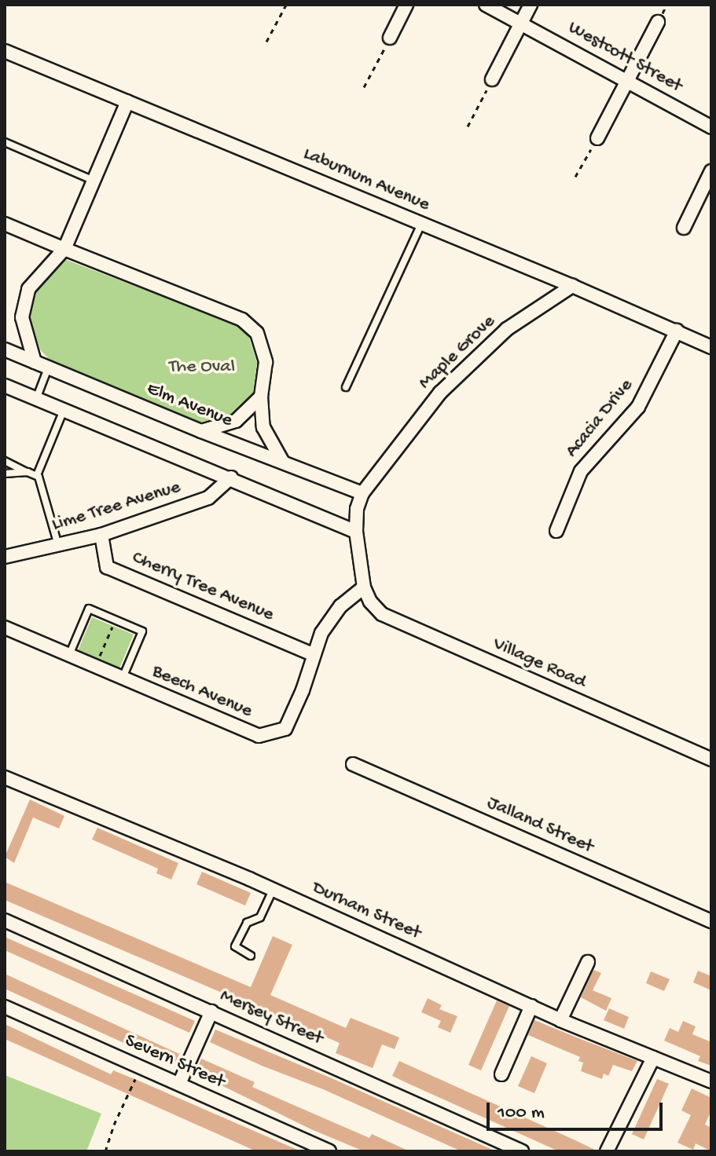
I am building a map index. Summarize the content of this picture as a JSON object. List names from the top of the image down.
{
  "streets": {
    "street": [
      "Westcott Street",
      "Laburnum Avenue",
      "Maple Grove",
      "Elm Avenue",
      "Acacia Drive",
      "Lime Tree Avenue",
      "Cherry Tree Avenue",
      "Village Road",
      "Beech Avenue",
      "Jalland Street",
      "Durham Street",
      "Mersey Street",
      "Severn Street"
    ]
  },
  "crossings": [
    ["Laburnum Avenue", "Maple Grove"],
    ["Laburnum Avenue", "Acacia Drive"],
    ["Maple Grove", "Elm Avenue"],
    ["Lime Tree Avenue", "Cherry Tree Avenue"],
    ["Cherry Tree Avenue", "Beech Avenue"],
    ["Village Road", "Beech Avenue"]
  ],
  "parks": ["The Oval"],
  "scale_bar": "100 m"
}
